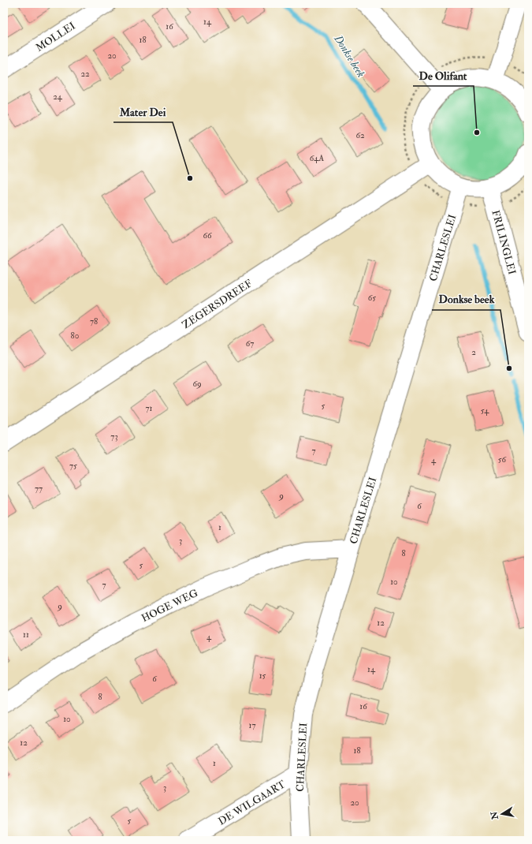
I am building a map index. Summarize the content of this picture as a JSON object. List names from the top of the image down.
{
  "streets": {
    "street": [
      "MOLLEI",
      "FRILINGLEI",
      "CHARLESLEI",
      "ZEGERSDREEF",
      "HOGE WEG",
      "DE WILGAART"
    ]
  },
  "crossings": [
    ["CHARLESLEI", "HOGE WEG"],
    ["CHARLESLEI", "DE WILGAART"]
  ],
  "water": ["Donkse beek"],
  "places": ["De Olifant", "Mater Dei", "Donkse beek"],
  "house_numbers": [
    "14",
    "16",
    "18",
    "20",
    "22",
    "24",
    "62",
    "64A",
    "66",
    "65",
    "78",
    "80",
    "67",
    "2",
    "69",
    "5",
    "71",
    "54",
    "73",
    "7",
    "56",
    "4",
    "75",
    "77",
    "9",
    "6",
    "1",
    "3",
    "8",
    "5",
    "10",
    "7",
    "9",
    "12",
    "11",
    "4",
    "14",
    "15",
    "6",
    "8",
    "16",
    "10",
    "17",
    "12",
    "18",
    "1",
    "3",
    "20",
    "5"
  ],
  "north": "left"
}
